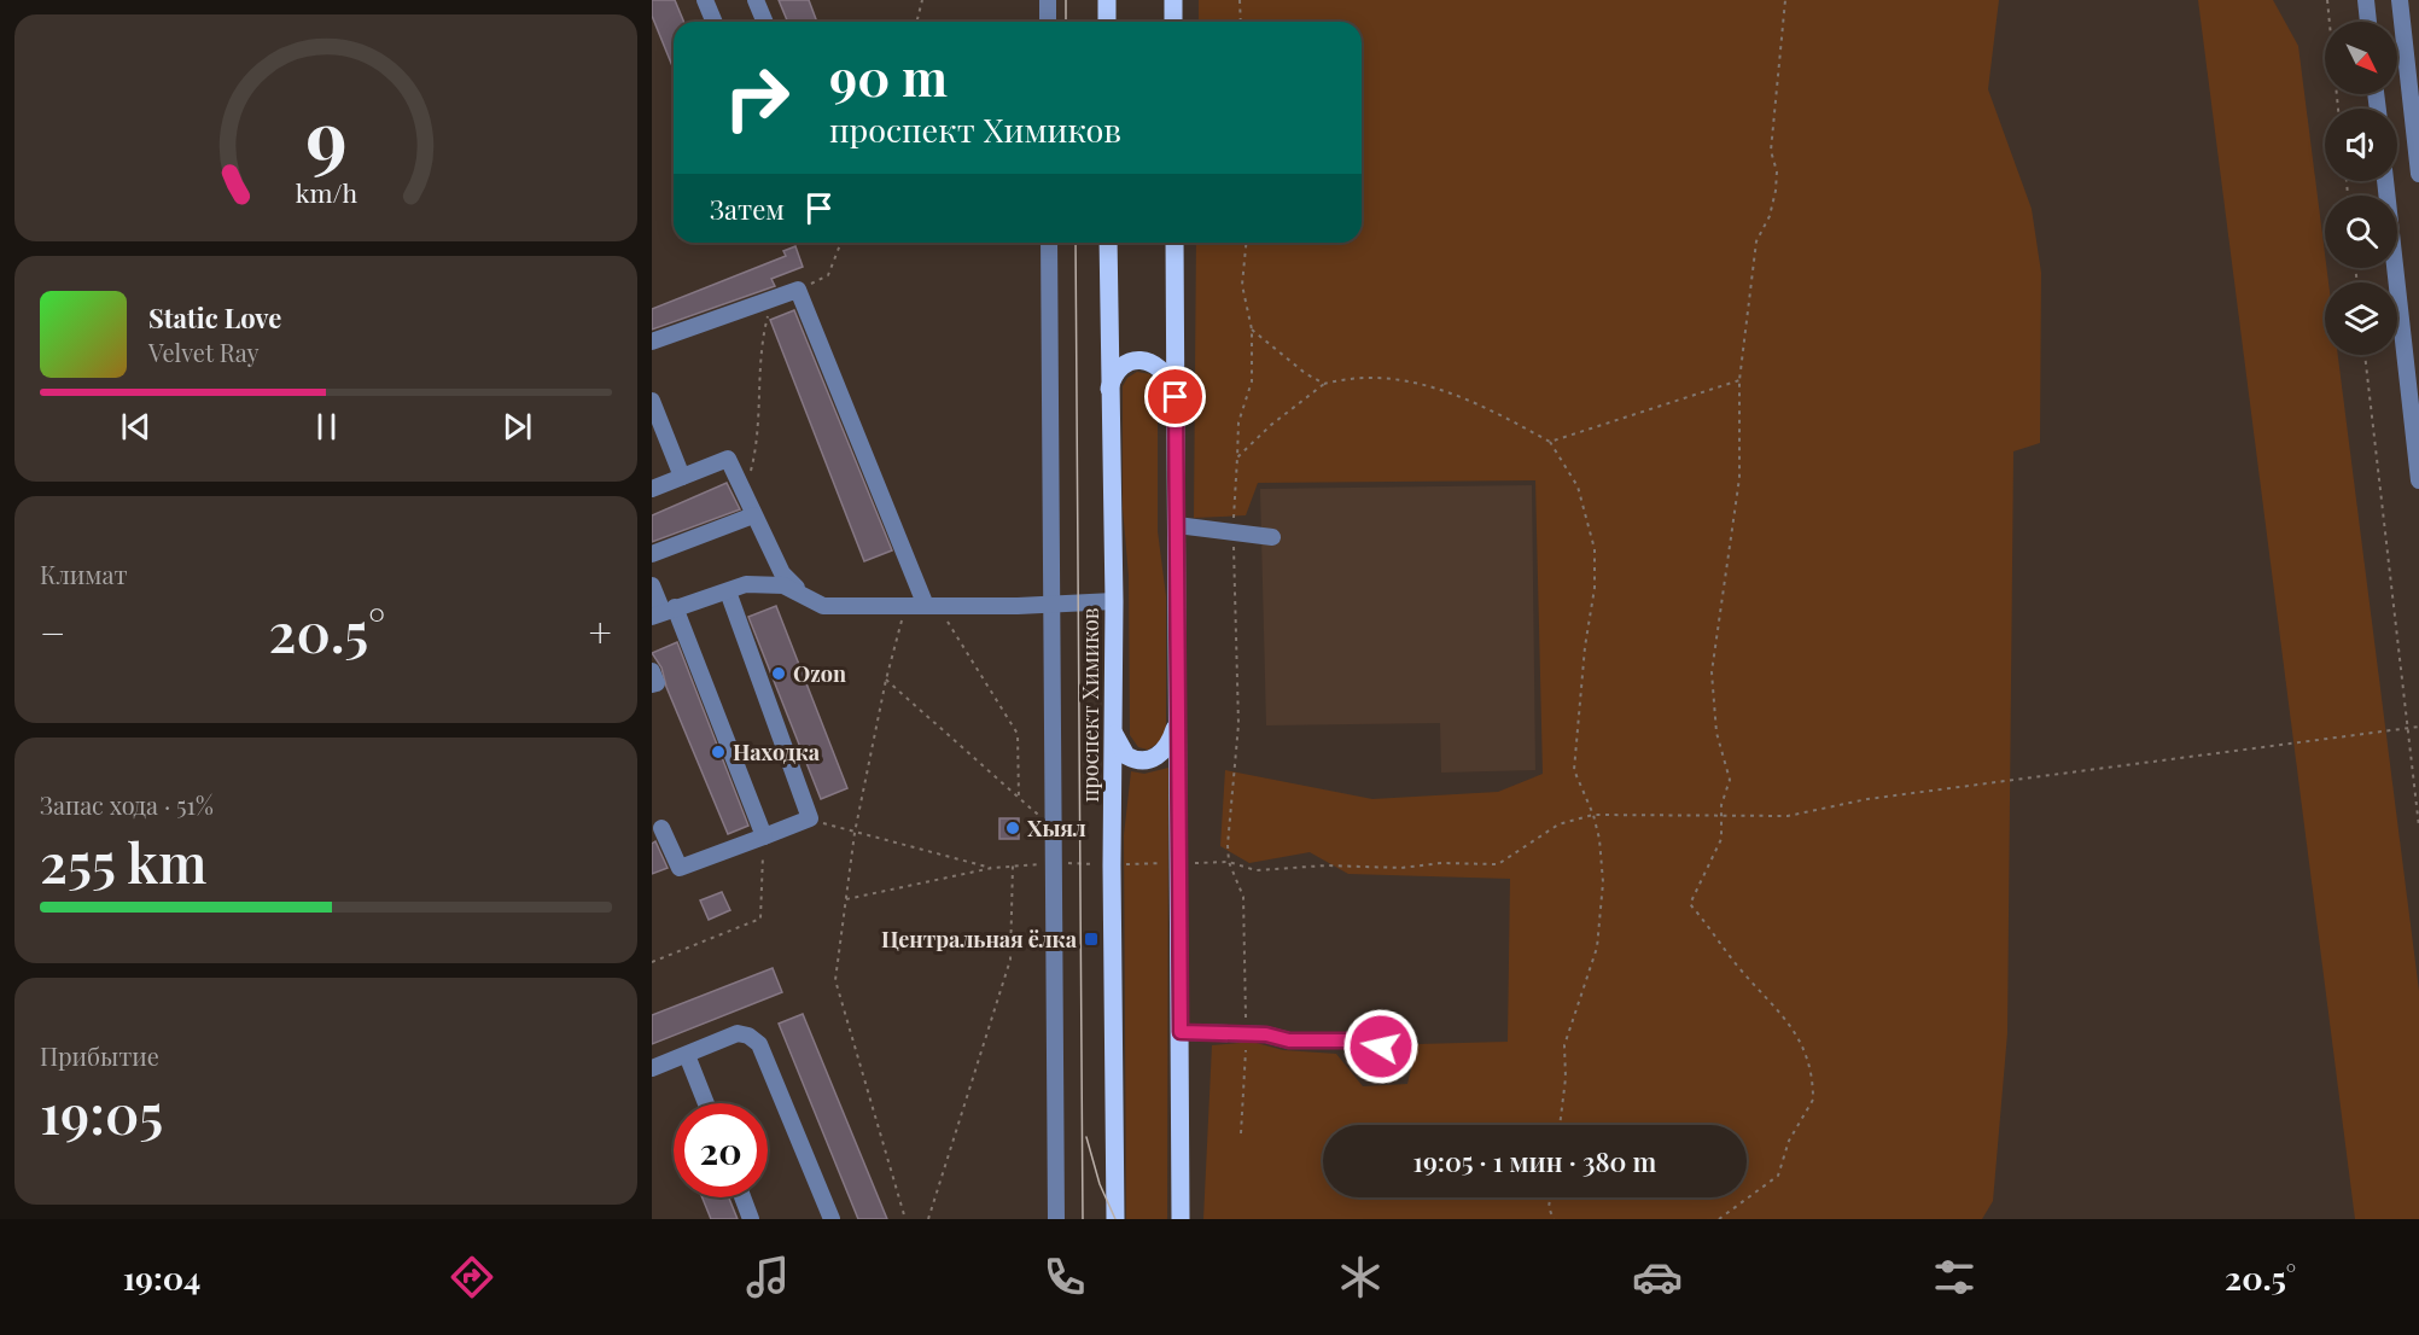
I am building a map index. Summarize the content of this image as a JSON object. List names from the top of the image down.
{
  "streets": {
    "main road": ["проспект Химиков"]
  },
  "places": {
    "other": ["Ozon", "Находка", "Хыял"],
    "transit": ["Центральная ёлка"]
  },
  "north": "bottom right",
  "page": {
    "turn": ["90 m", "проспект Химиков"],
    "then": "Затем",
    "song": ["Static Love", "Velvet Ray"],
    "tile": [
      "Климат",
      ["Запас хода · 51%", "255 km"],
      ["Прибытие", "19:05"]
    ],
    "heat": ["−", "20.5°", "+"],
    "limit": "20",
    "trip": "19:05 · 1 мин · 380 m",
    "tabs": ["19:04", "20.5°"],
    "gauge": ["9", "km/h"]
  }
}
